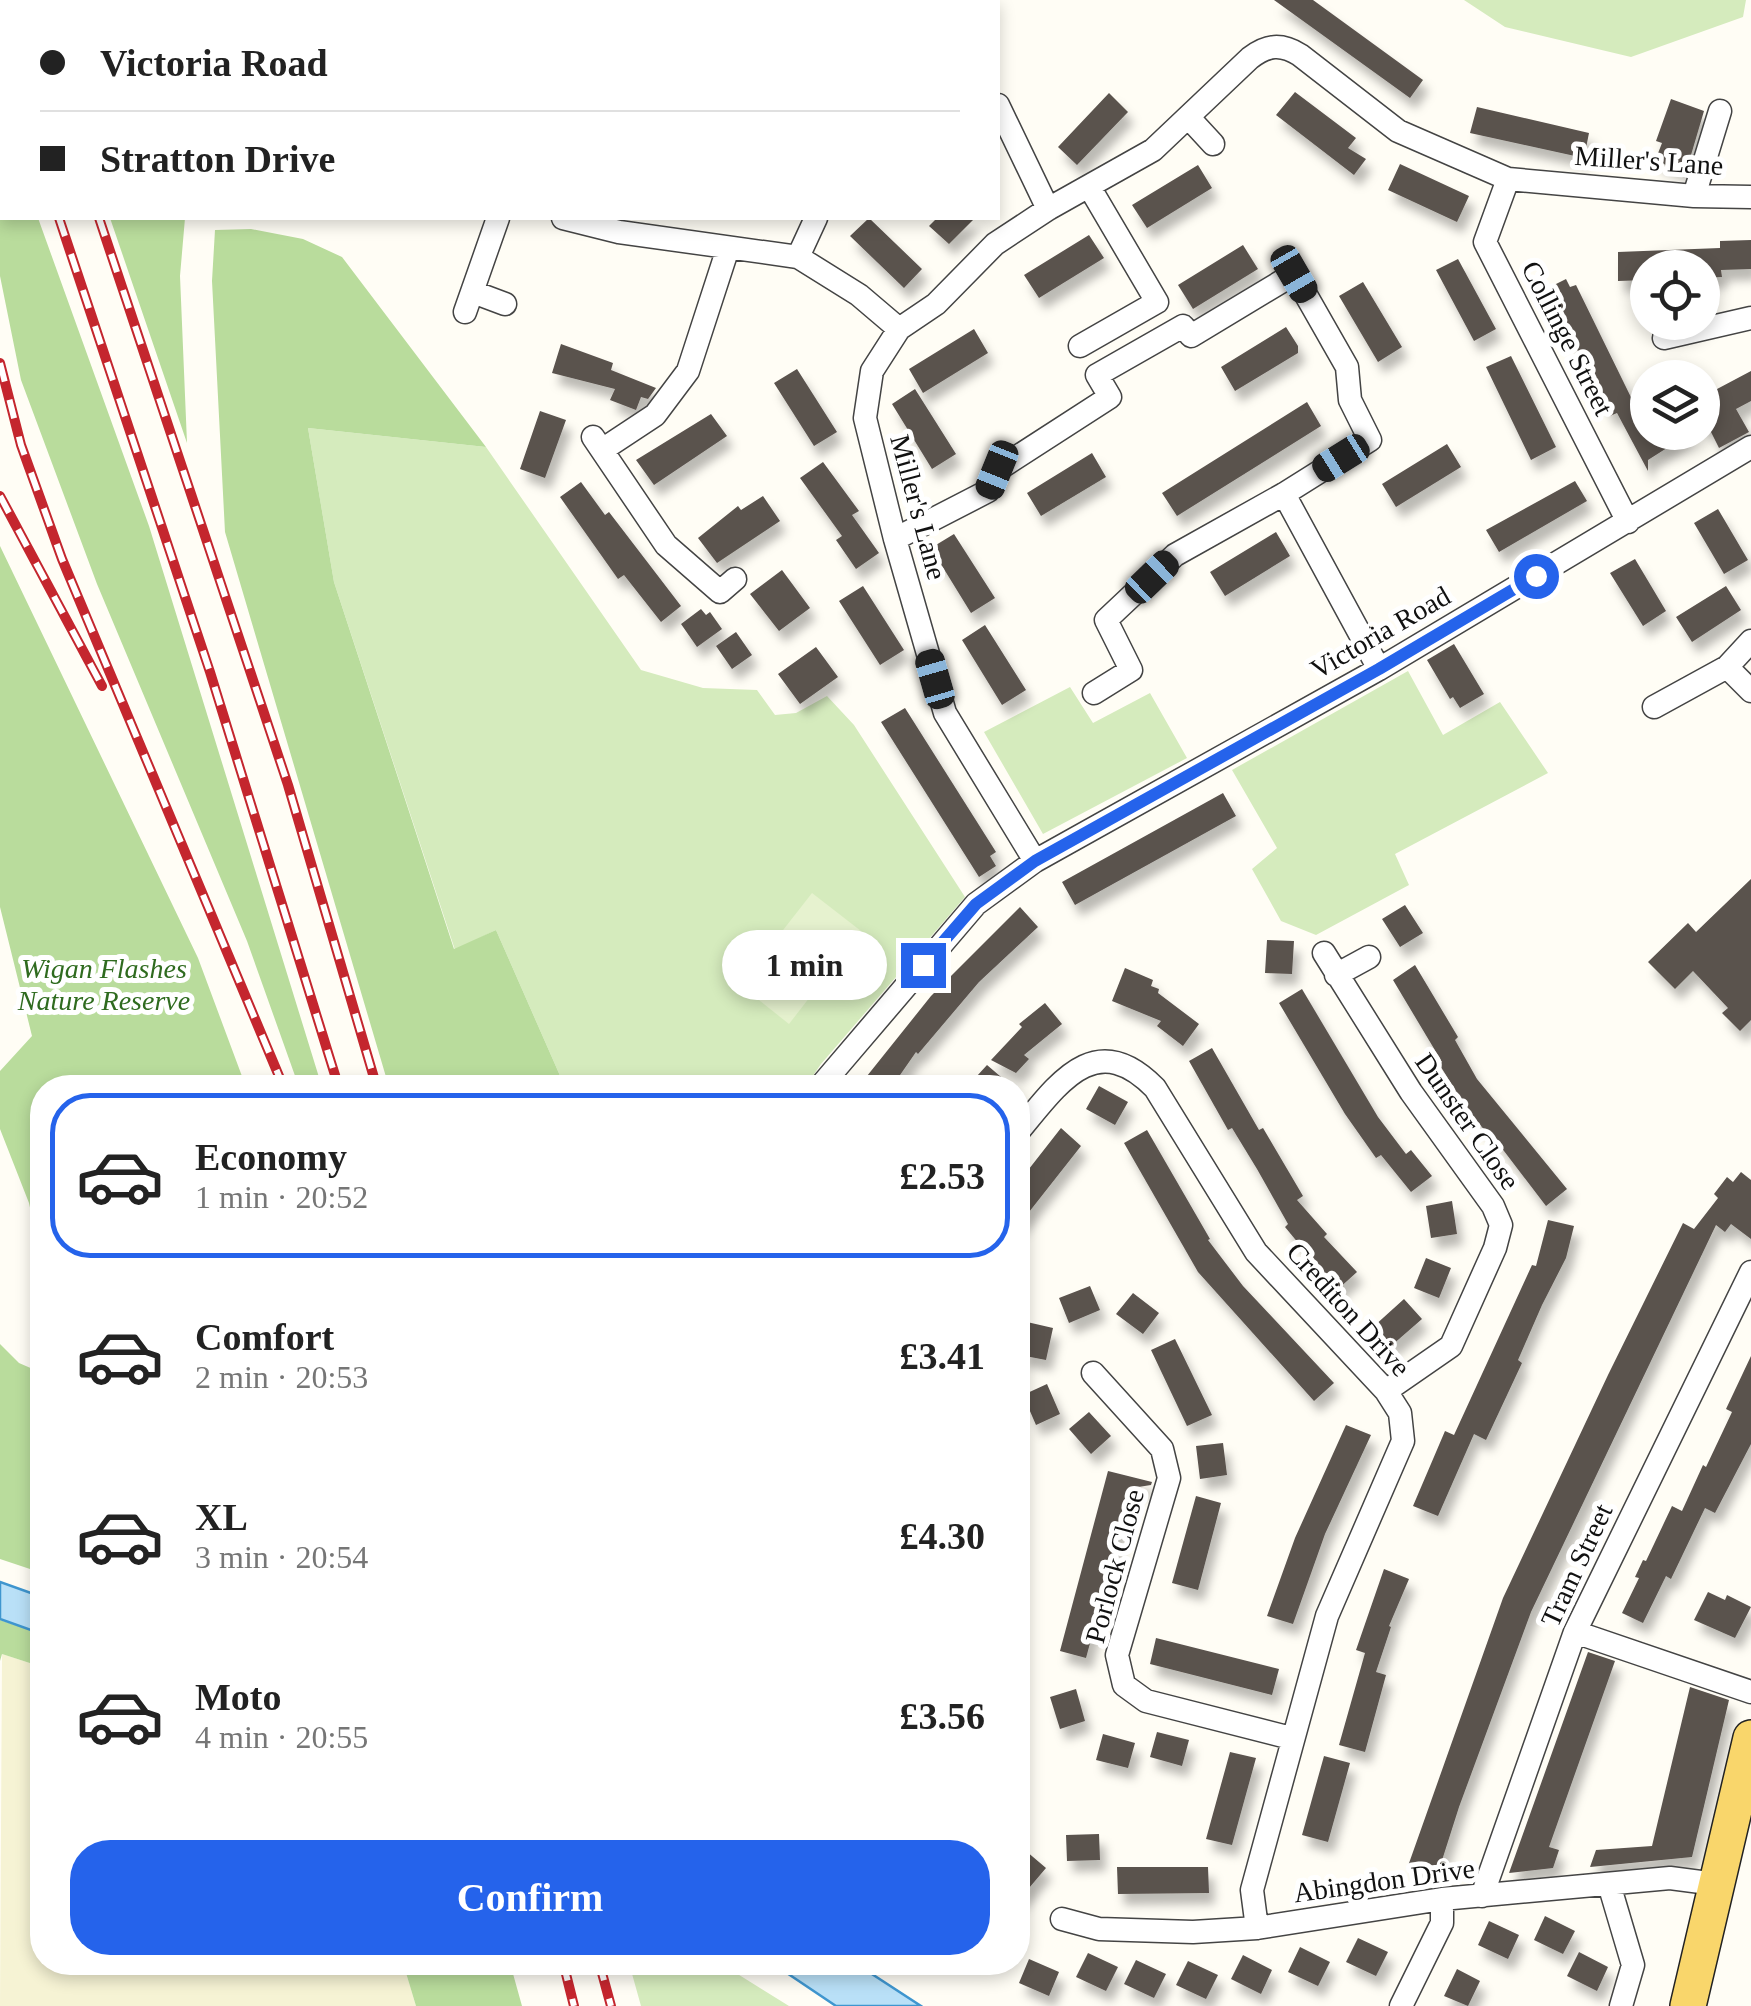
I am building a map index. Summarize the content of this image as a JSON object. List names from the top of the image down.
{
  "streets": {
    "street": [
      "Miller's Lane",
      "Collinge Street",
      "Victoria Road",
      "Dunster Close",
      "Crediton Drive",
      "Tram Street",
      "Porlock Close",
      "Abingdon Drive"
    ]
  },
  "crossings": [
    ["Miller's Lane", "Collinge Street"],
    ["Miller's Lane", "Victoria Road"],
    ["Collinge Street", "Victoria Road"],
    ["Dunster Close", "Crediton Drive"],
    ["Crediton Drive", "Porlock Close"],
    ["Crediton Drive", "Abingdon Drive"],
    ["Tram Street", "Abingdon Drive"]
  ],
  "parks": ["Wigan Flashes Nature Reserve"],
  "page": {
    "banner": ["Victoria Road", "Stratton Drive"],
    "bubble": "1 min",
    "list": [
      {
        "name": "Economy",
        "note": "1 min · 20:52",
        "value": "£2.53"
      },
      {
        "name": "Comfort",
        "note": "2 min · 20:53",
        "value": "£3.41"
      },
      {
        "name": "XL",
        "note": "3 min · 20:54",
        "value": "£4.30"
      },
      {
        "name": "Moto",
        "note": "4 min · 20:55",
        "value": "£3.56"
      }
    ],
    "buttons": "Confirm"
  }
}
